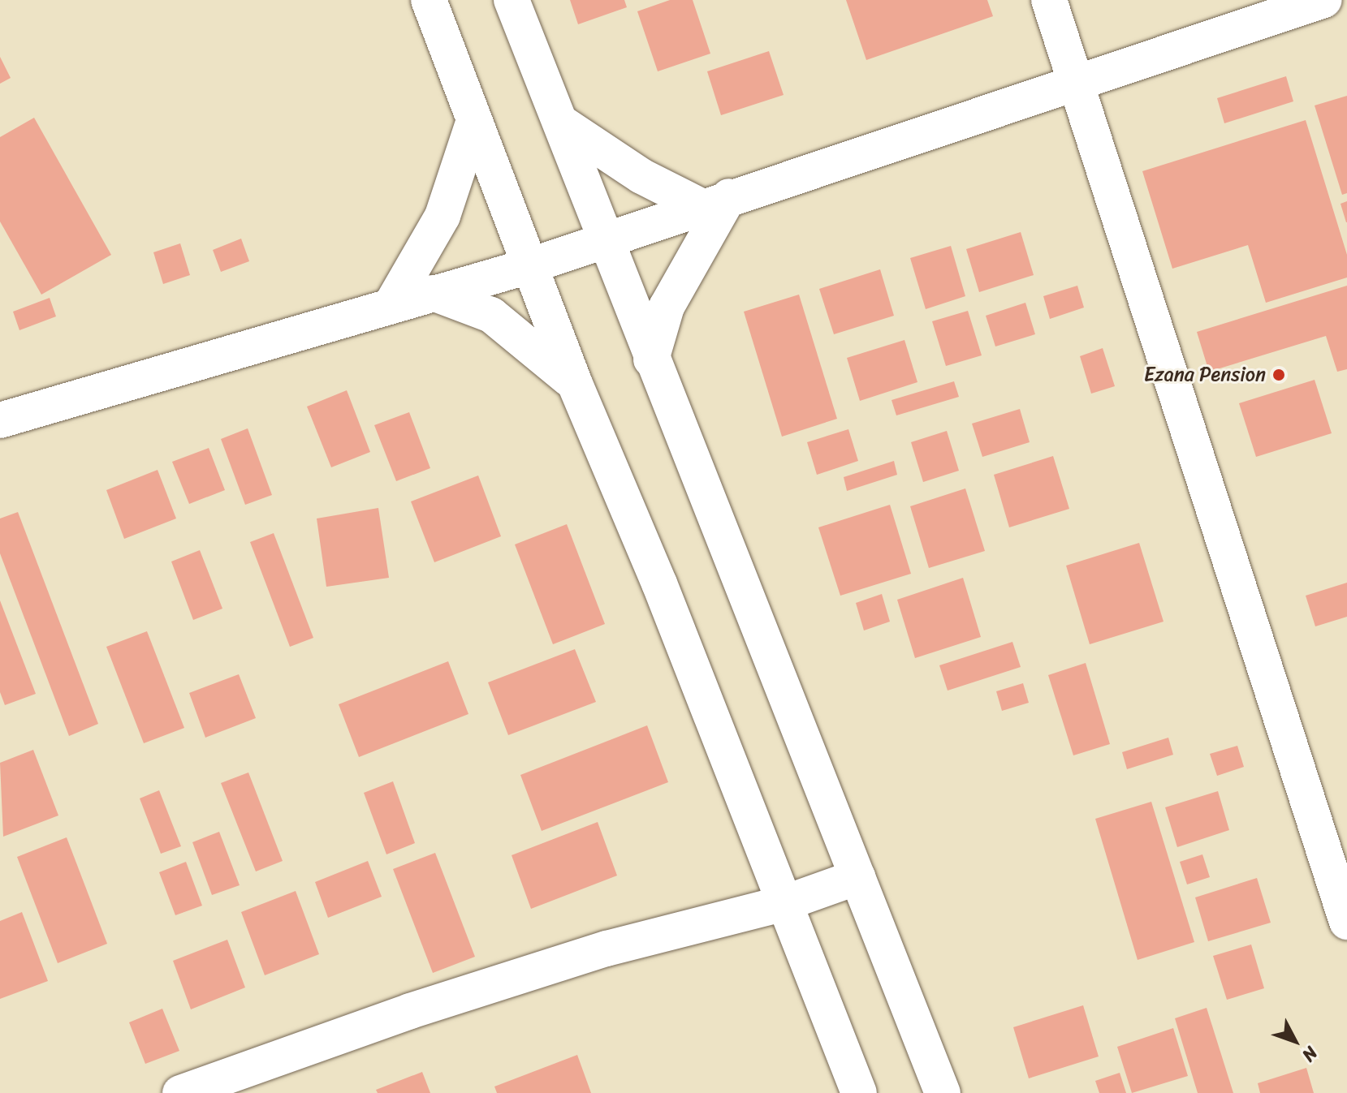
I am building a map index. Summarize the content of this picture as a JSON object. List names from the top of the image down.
{
  "places": ["Ezana Pension"],
  "north": "bottom right"
}
